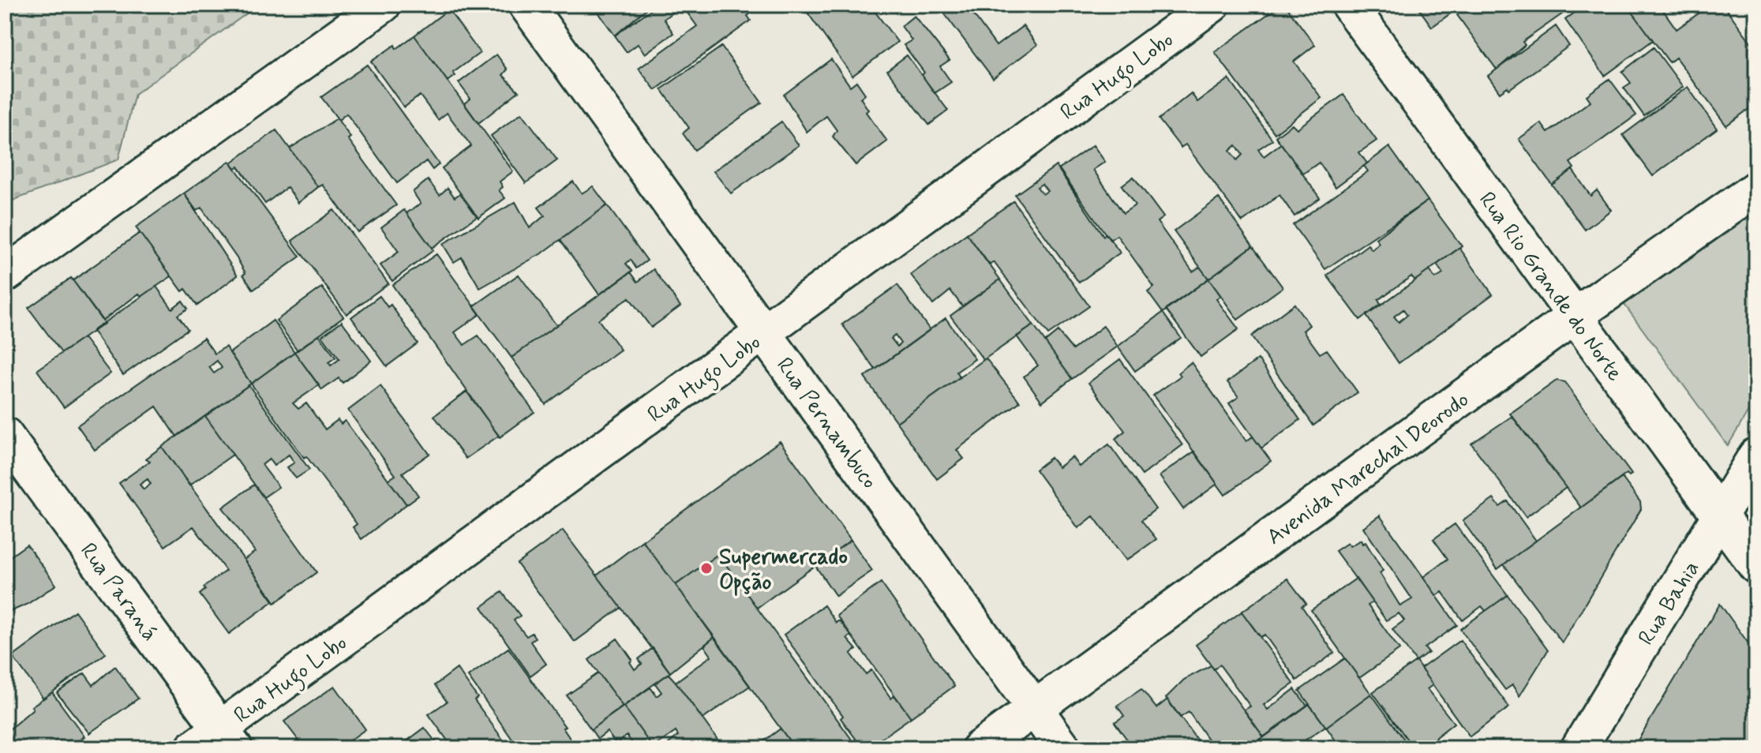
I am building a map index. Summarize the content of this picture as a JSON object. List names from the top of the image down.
{
  "streets": {
    "street": [
      "Rua Hugo Lobo",
      "Rua Rio Grande do Norte",
      "Rua Pernambuco",
      "Avenida Marechal Deorodo",
      "Rua Paraná",
      "Rua Bahia"
    ]
  },
  "crossings": [
    ["Rua Hugo Lobo", "Rua Pernambuco"],
    ["Rua Hugo Lobo", "Rua Paraná"],
    ["Rua Rio Grande do Norte", "Avenida Marechal Deorodo"],
    ["Rua Rio Grande do Norte", "Rua Bahia"],
    ["Rua Pernambuco", "Avenida Marechal Deorodo"]
  ],
  "places": ["Supermercado Opção"]
}
